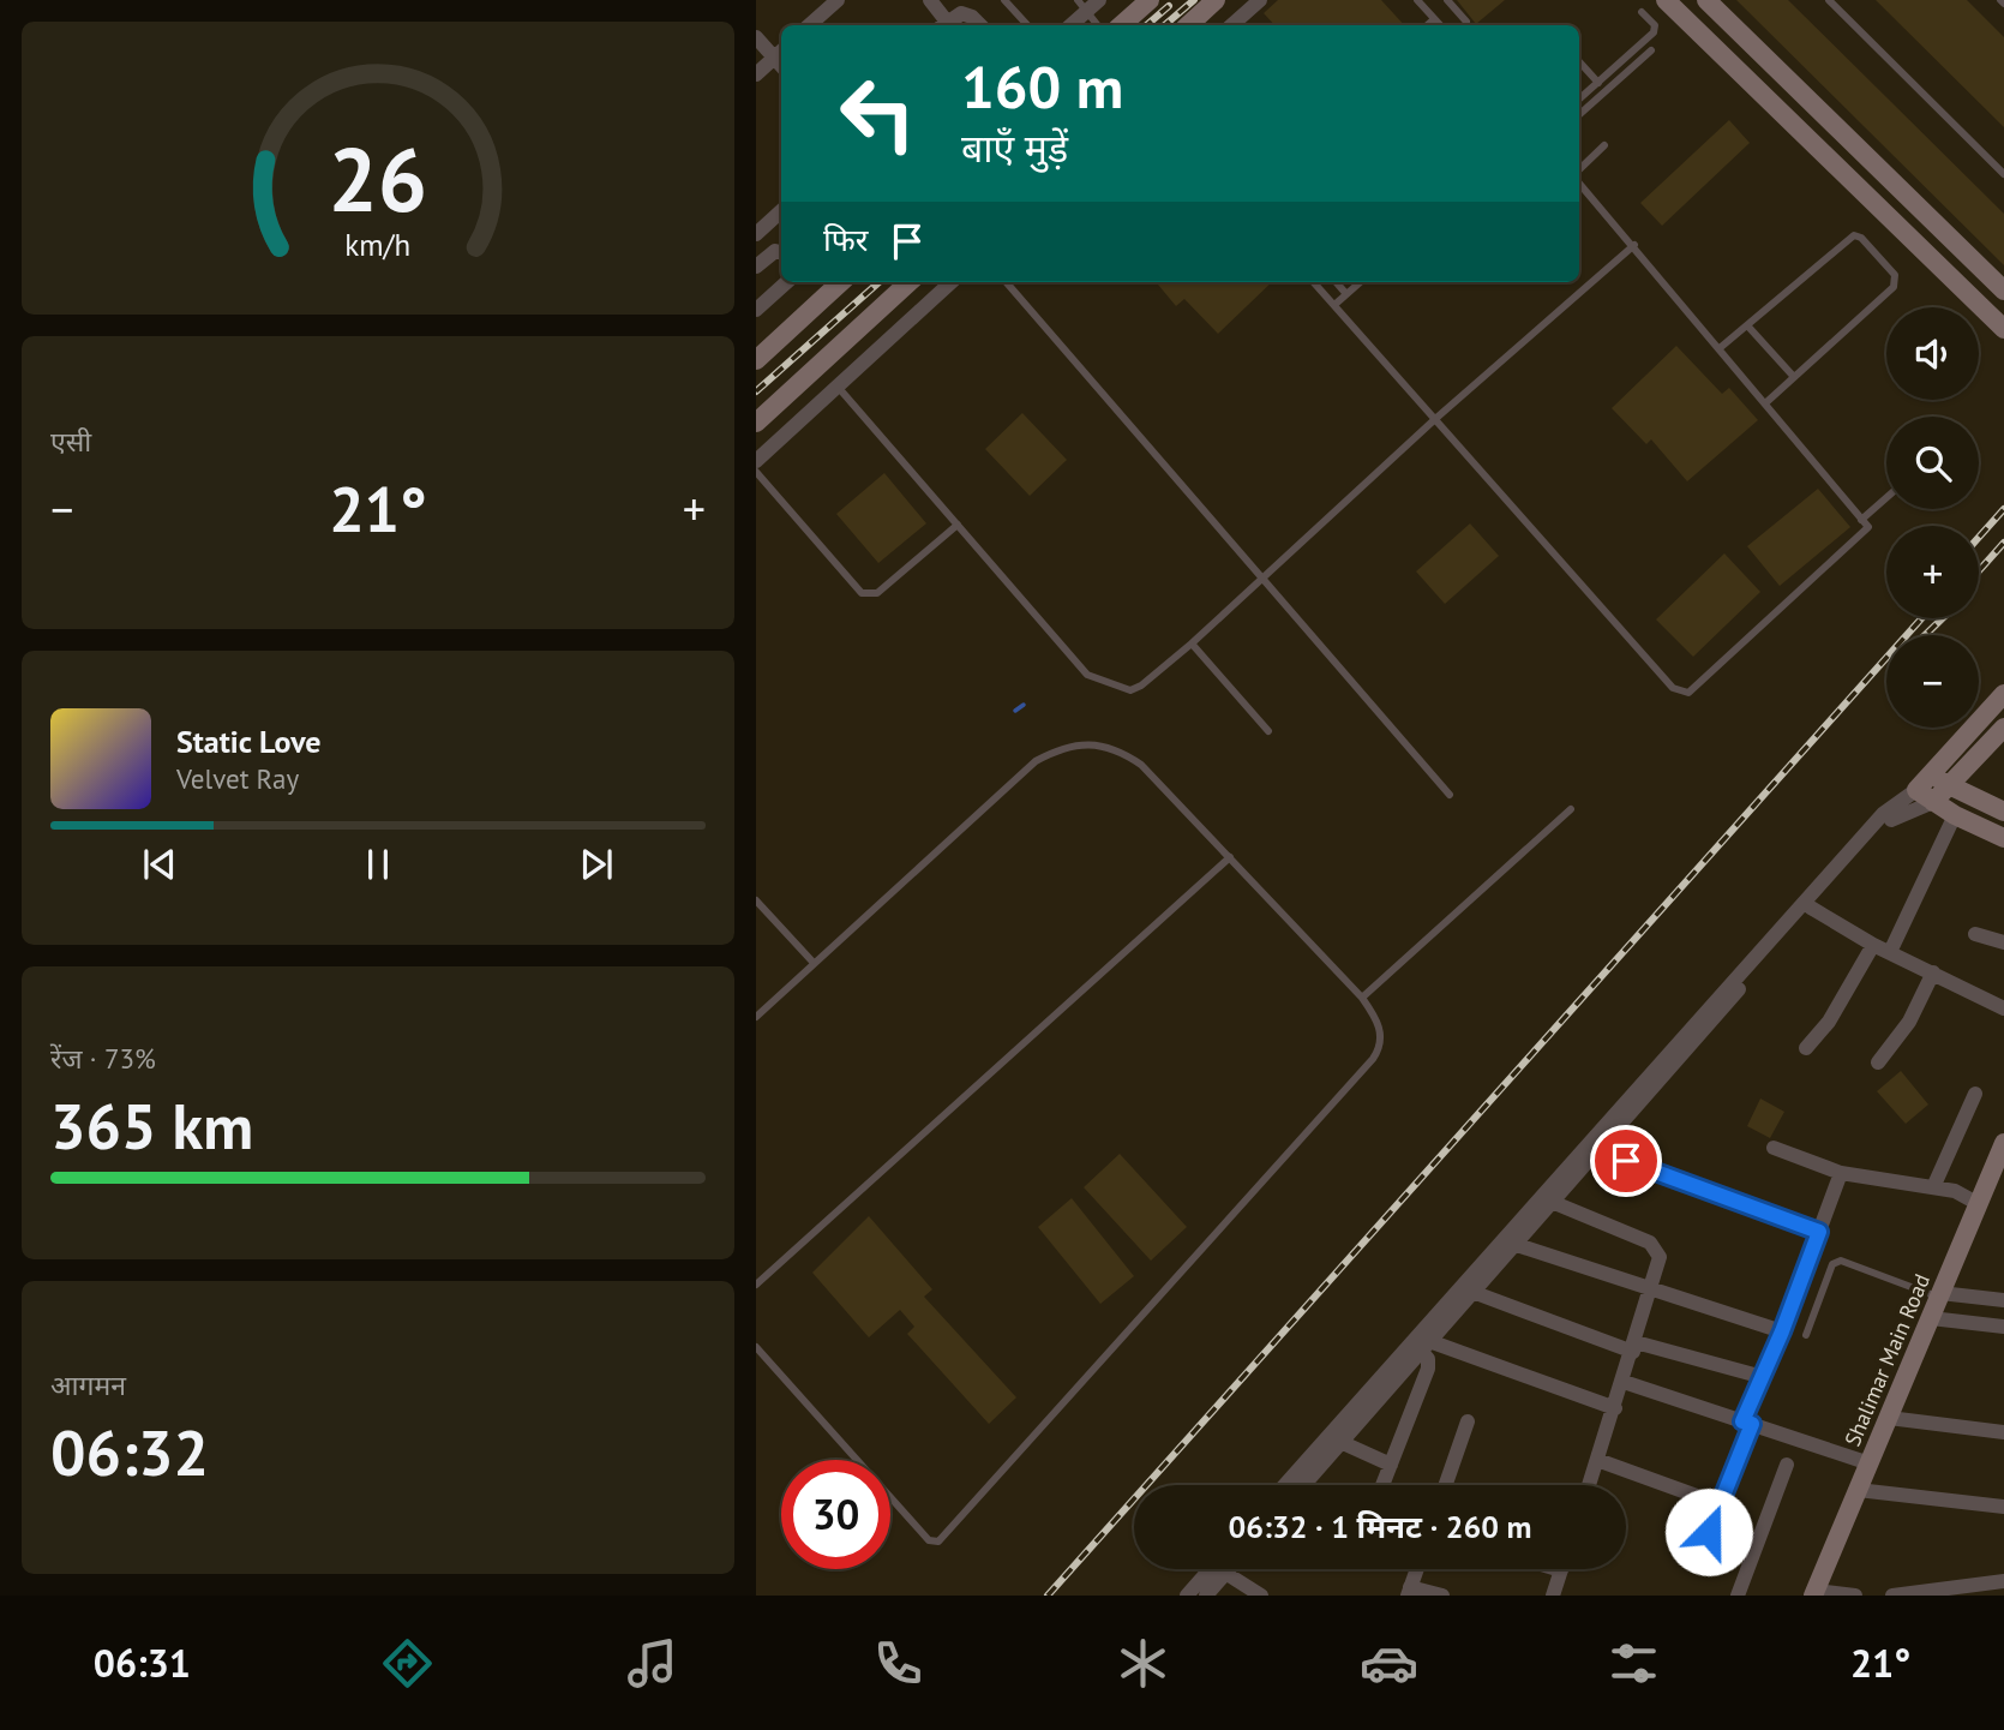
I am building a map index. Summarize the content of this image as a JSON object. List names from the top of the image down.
{
  "streets": {
    "street": ["Shalimar Main Road"]
  },
  "page": {
    "turn": ["160 m", "बाएँ मुड़ें"],
    "then": "फिर",
    "map_buttons": ["+", "−"],
    "tile": [
      "एसी",
      ["रेंज · 73%", "365 km"],
      ["आगमन", "06:32"]
    ],
    "heat": ["−", "21°", "+"],
    "song": ["Static Love", "Velvet Ray"],
    "limit": "30",
    "trip": "06:32 · 1 मिनट · 260 m",
    "tabs": ["06:31", "21°"],
    "gauge": ["26", "km/h"]
  }
}
